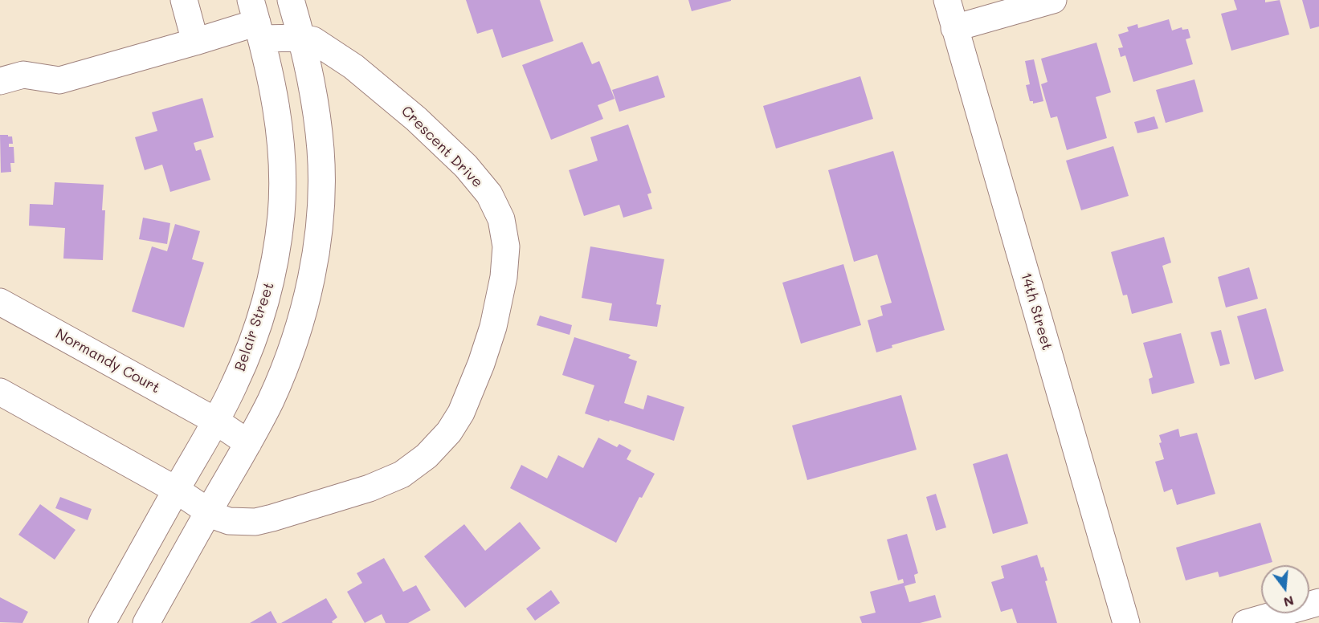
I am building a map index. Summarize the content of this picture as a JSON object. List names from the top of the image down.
{
  "streets": {
    "street": [
      "Crescent Drive",
      "14th Street",
      "Belair Street",
      "Normandy Court"
    ]
  },
  "crossings": [
    ["Crescent Drive", "Belair Street"],
    ["Belair Street", "Normandy Court"]
  ],
  "north": "bottom"
}
